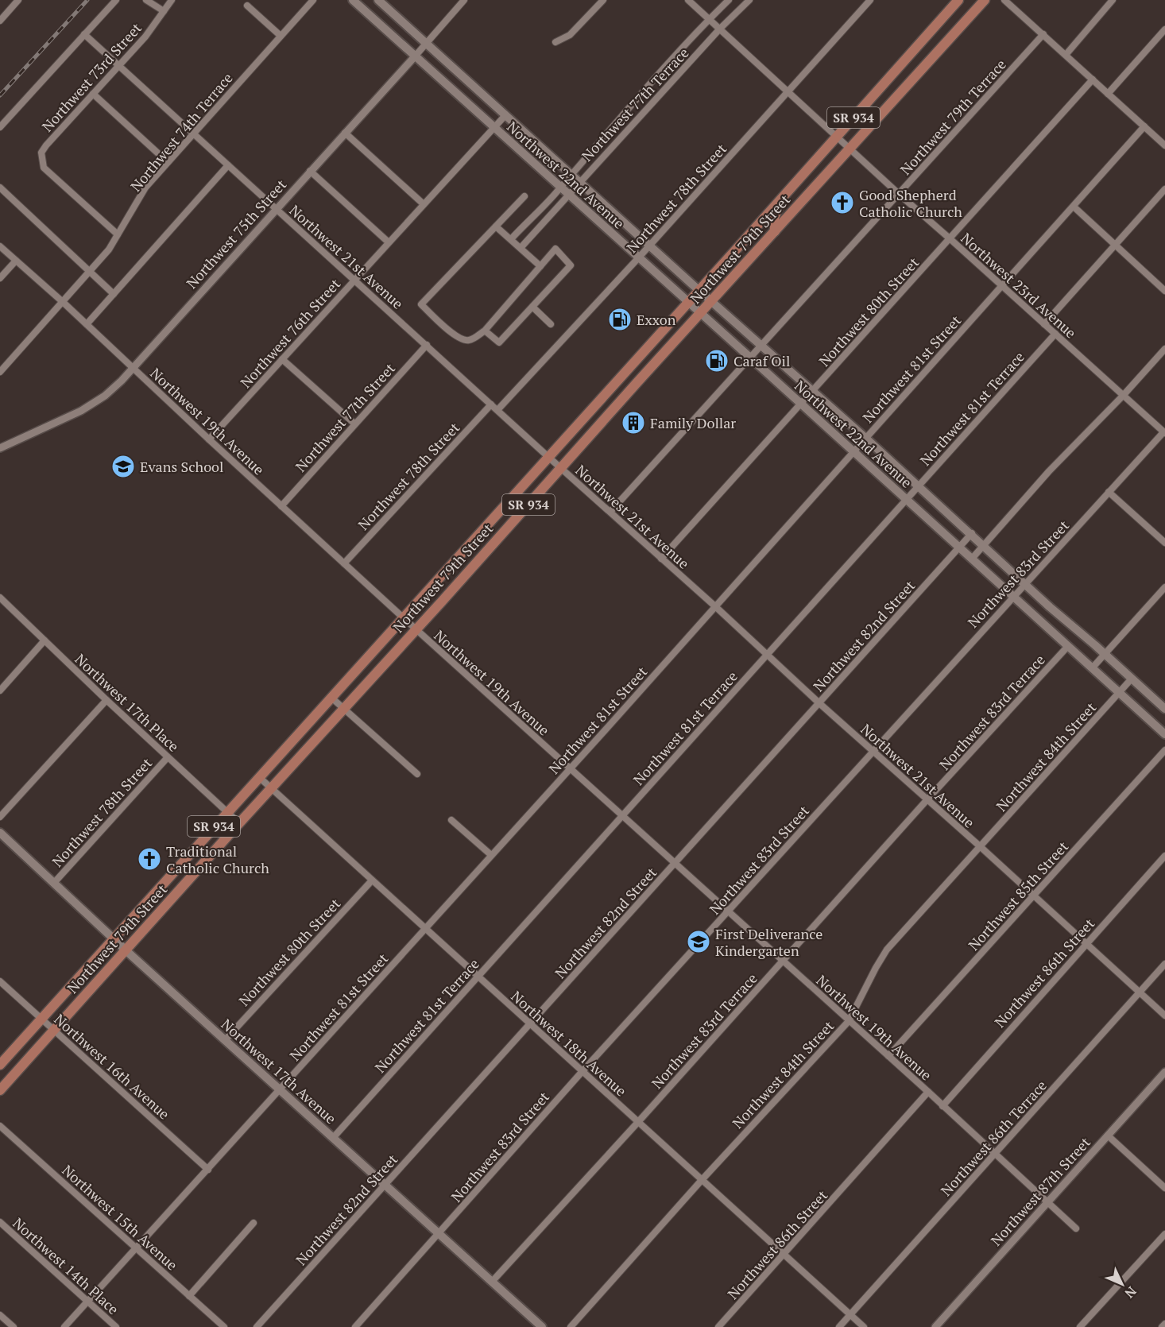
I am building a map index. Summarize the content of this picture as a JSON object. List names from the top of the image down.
{
  "streets": {
    "main road": [
      "SR 934",
      "Northwest 22nd Avenue",
      "Northwest 79th Street",
      "Northwest 17th Avenue"
    ],
    "street": [
      "Northwest 73rd Street",
      "Northwest 77th Terrace",
      "Northwest 79th Terrace",
      "Northwest 74th Terrace",
      "Northwest 78th Street",
      "Northwest 75th Street",
      "Northwest 21st Avenue",
      "Northwest 23rd Avenue",
      "Northwest 80th Street",
      "Northwest 76th Street",
      "Northwest 81st Street",
      "Northwest 81st Terrace",
      "Northwest 77th Street",
      "Northwest 19th Avenue",
      "Northwest 83rd Street",
      "Northwest 82nd Street",
      "Northwest 17th Place",
      "Northwest 83rd Terrace",
      "Northwest 84th Street",
      "Northwest 85th Street",
      "Northwest 86th Street",
      "Northwest 18th Avenue",
      "Northwest 16th Avenue",
      "Northwest 86th Terrace",
      "Northwest 87th Street",
      "Northwest 15th Avenue",
      "Northwest 14th Place"
    ]
  },
  "crossings": [
    ["Northwest 73rd Street", "Northwest 74th Terrace"],
    ["Northwest 73rd Street", "Northwest 21st Avenue"],
    ["Northwest 77th Terrace", "Northwest 22nd Avenue"],
    ["Northwest 77th Terrace", "Northwest 23rd Avenue"],
    ["Northwest 79th Terrace", "Northwest 22nd Avenue"],
    ["Northwest 79th Terrace", "Northwest 21st Avenue"],
    ["Northwest 79th Terrace", "Northwest 23rd Avenue"],
    ["Northwest 74th Terrace", "Northwest 21st Avenue"],
    ["Northwest 74th Terrace", "Northwest 19th Avenue"],
    ["Northwest 22nd Avenue", "Northwest 78th Street"],
    ["Northwest 22nd Avenue", "Northwest 75th Street"],
    ["Northwest 22nd Avenue", "Northwest 79th Street"],
    ["Northwest 22nd Avenue", "Northwest 80th Street"],
    ["Northwest 22nd Avenue", "Northwest 76th Street"],
    ["Northwest 22nd Avenue", "Northwest 81st Street"],
    ["Northwest 22nd Avenue", "Northwest 81st Terrace"],
    ["Northwest 22nd Avenue", "Northwest 83rd Street"],
    ["Northwest 22nd Avenue", "Northwest 82nd Street"],
    ["Northwest 22nd Avenue", "Northwest 83rd Terrace"],
    ["Northwest 22nd Avenue", "Northwest 84th Street"],
    ["Northwest 78th Street", "Northwest 21st Avenue"],
    ["Northwest 78th Street", "Northwest 23rd Avenue"],
    ["Northwest 78th Street", "Northwest 19th Avenue"],
    ["Northwest 78th Street", "Northwest 17th Place"],
    ["Northwest 78th Street", "Northwest 17th Avenue"],
    ["Northwest 75th Street", "Northwest 21st Avenue"],
    ["Northwest 75th Street", "Northwest 19th Avenue"],
    ["Northwest 79th Street", "Northwest 21st Avenue"],
    ["Northwest 79th Street", "Northwest 23rd Avenue"],
    ["Northwest 79th Street", "Northwest 19th Avenue"],
    ["Northwest 79th Street", "Northwest 17th Place"],
    ["Northwest 79th Street", "Northwest 18th Avenue"],
    ["Northwest 79th Street", "Northwest 16th Avenue"],
    ["Northwest 79th Street", "Northwest 17th Avenue"],
    ["Northwest 21st Avenue", "Northwest 80th Street"],
    ["Northwest 21st Avenue", "Northwest 76th Street"],
    ["Northwest 21st Avenue", "Northwest 81st Street"],
    ["Northwest 21st Avenue", "Northwest 81st Terrace"],
    ["Northwest 21st Avenue", "Northwest 77th Street"],
    ["Northwest 21st Avenue", "Northwest 83rd Street"],
    ["Northwest 21st Avenue", "Northwest 82nd Street"],
    ["Northwest 21st Avenue", "Northwest 83rd Terrace"],
    ["Northwest 21st Avenue", "Northwest 84th Street"],
    ["Northwest 21st Avenue", "Northwest 85th Street"],
    ["Northwest 21st Avenue", "Northwest 86th Street"],
    ["Northwest 21st Avenue", "Northwest 86th Terrace"],
    ["Northwest 23rd Avenue", "Northwest 80th Street"],
    ["Northwest 23rd Avenue", "Northwest 81st Street"],
    ["Northwest 23rd Avenue", "Northwest 81st Terrace"],
    ["Northwest 23rd Avenue", "Northwest 83rd Street"],
    ["Northwest 80th Street", "Northwest 18th Avenue"],
    ["Northwest 80th Street", "Northwest 17th Avenue"],
    ["Northwest 76th Street", "Northwest 19th Avenue"],
    ["Northwest 81st Street", "Northwest 19th Avenue"],
    ["Northwest 81st Street", "Northwest 18th Avenue"],
    ["Northwest 81st Street", "Northwest 16th Avenue"],
    ["Northwest 81st Street", "Northwest 17th Avenue"],
    ["Northwest 81st Street", "Northwest 15th Avenue"],
    ["Northwest 81st Street", "Northwest 14th Place"],
    ["Northwest 81st Terrace", "Northwest 19th Avenue"],
    ["Northwest 81st Terrace", "Northwest 18th Avenue"],
    ["Northwest 81st Terrace", "Northwest 17th Avenue"],
    ["Northwest 77th Street", "Northwest 19th Avenue"],
    ["Northwest 19th Avenue", "Northwest 83rd Street"],
    ["Northwest 19th Avenue", "Northwest 82nd Street"],
    ["Northwest 19th Avenue", "Northwest 83rd Terrace"],
    ["Northwest 19th Avenue", "Northwest 84th Street"],
    ["Northwest 19th Avenue", "Northwest 85th Street"],
    ["Northwest 19th Avenue", "Northwest 86th Street"],
    ["Northwest 19th Avenue", "Northwest 86th Terrace"],
    ["Northwest 19th Avenue", "Northwest 87th Street"],
    ["Northwest 83rd Street", "Northwest 18th Avenue"],
    ["Northwest 83rd Street", "Northwest 17th Avenue"],
    ["Northwest 82nd Street", "Northwest 18th Avenue"],
    ["Northwest 82nd Street", "Northwest 17th Avenue"],
    ["Northwest 83rd Terrace", "Northwest 18th Avenue"],
    ["Northwest 83rd Terrace", "Northwest 17th Avenue"],
    ["Northwest 84th Street", "Northwest 18th Avenue"],
    ["Northwest 86th Street", "Northwest 18th Avenue"],
    ["Northwest 18th Avenue", "Northwest 86th Terrace"]
  ],
  "places": {
    "church": ["Good Shepherd Catholic Church", "Traditional Catholic Church"],
    "fuel station": ["Exxon", "Caraf Oil"],
    "building": ["Family Dollar"],
    "school or university": ["Evans School", "First Deliverance Kindergarten"]
  },
  "north": "bottom right"
}
